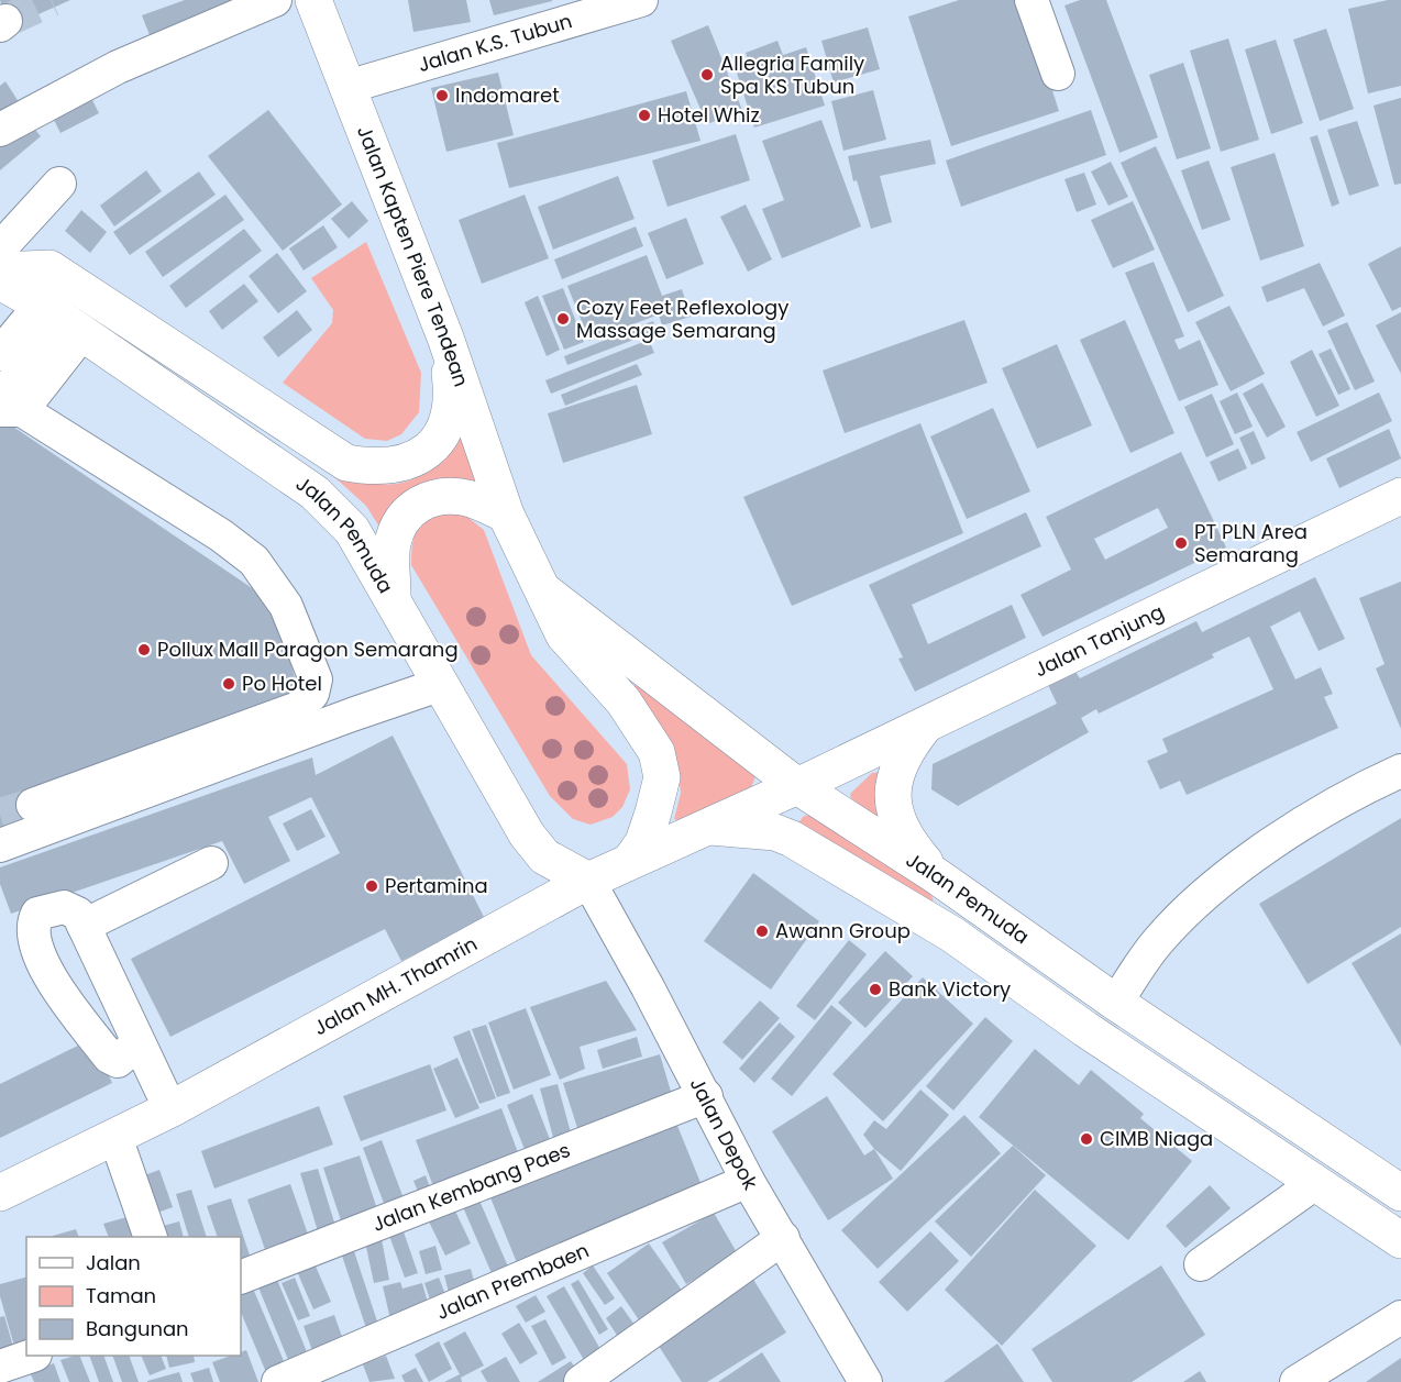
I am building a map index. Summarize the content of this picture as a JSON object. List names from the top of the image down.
{
  "streets": {
    "main road": [
      "Jalan Kapten Piere Tendean",
      "Jalan Pemuda",
      "Jalan Tanjung",
      "Jalan MH. Thamrin"
    ],
    "street": [
      "Jalan K.S. Tubun",
      "Jalan Depok",
      "Jalan Kembang Paes",
      "Jalan Prembaen"
    ]
  },
  "crossings": [
    ["Jalan K.S. Tubun", "Jalan Kapten Piere Tendean"],
    ["Jalan Kapten Piere Tendean", "Jalan Pemuda"],
    ["Jalan Pemuda", "Jalan Tanjung"],
    ["Jalan Pemuda", "Jalan MH. Thamrin"],
    ["Jalan Pemuda", "Jalan Depok"],
    ["Jalan Tanjung", "Jalan MH. Thamrin"],
    ["Jalan MH. Thamrin", "Jalan Depok"],
    ["Jalan Depok", "Jalan Kembang Paes"],
    ["Jalan Depok", "Jalan Prembaen"]
  ],
  "places": [
    "Allegria Family Spa KS Tubun",
    "Indomaret",
    "Hotel Whiz",
    "Cozy Feet Reflexology Massage Semarang",
    "PT PLN Area Semarang",
    "Pollux Mall Paragon Semarang",
    "Po Hotel",
    "Pertamina",
    "Awann Group",
    "Bank Victory",
    "CIMB Niaga"
  ],
  "legend": ["Jalan", "Taman", "Bangunan"]
}
